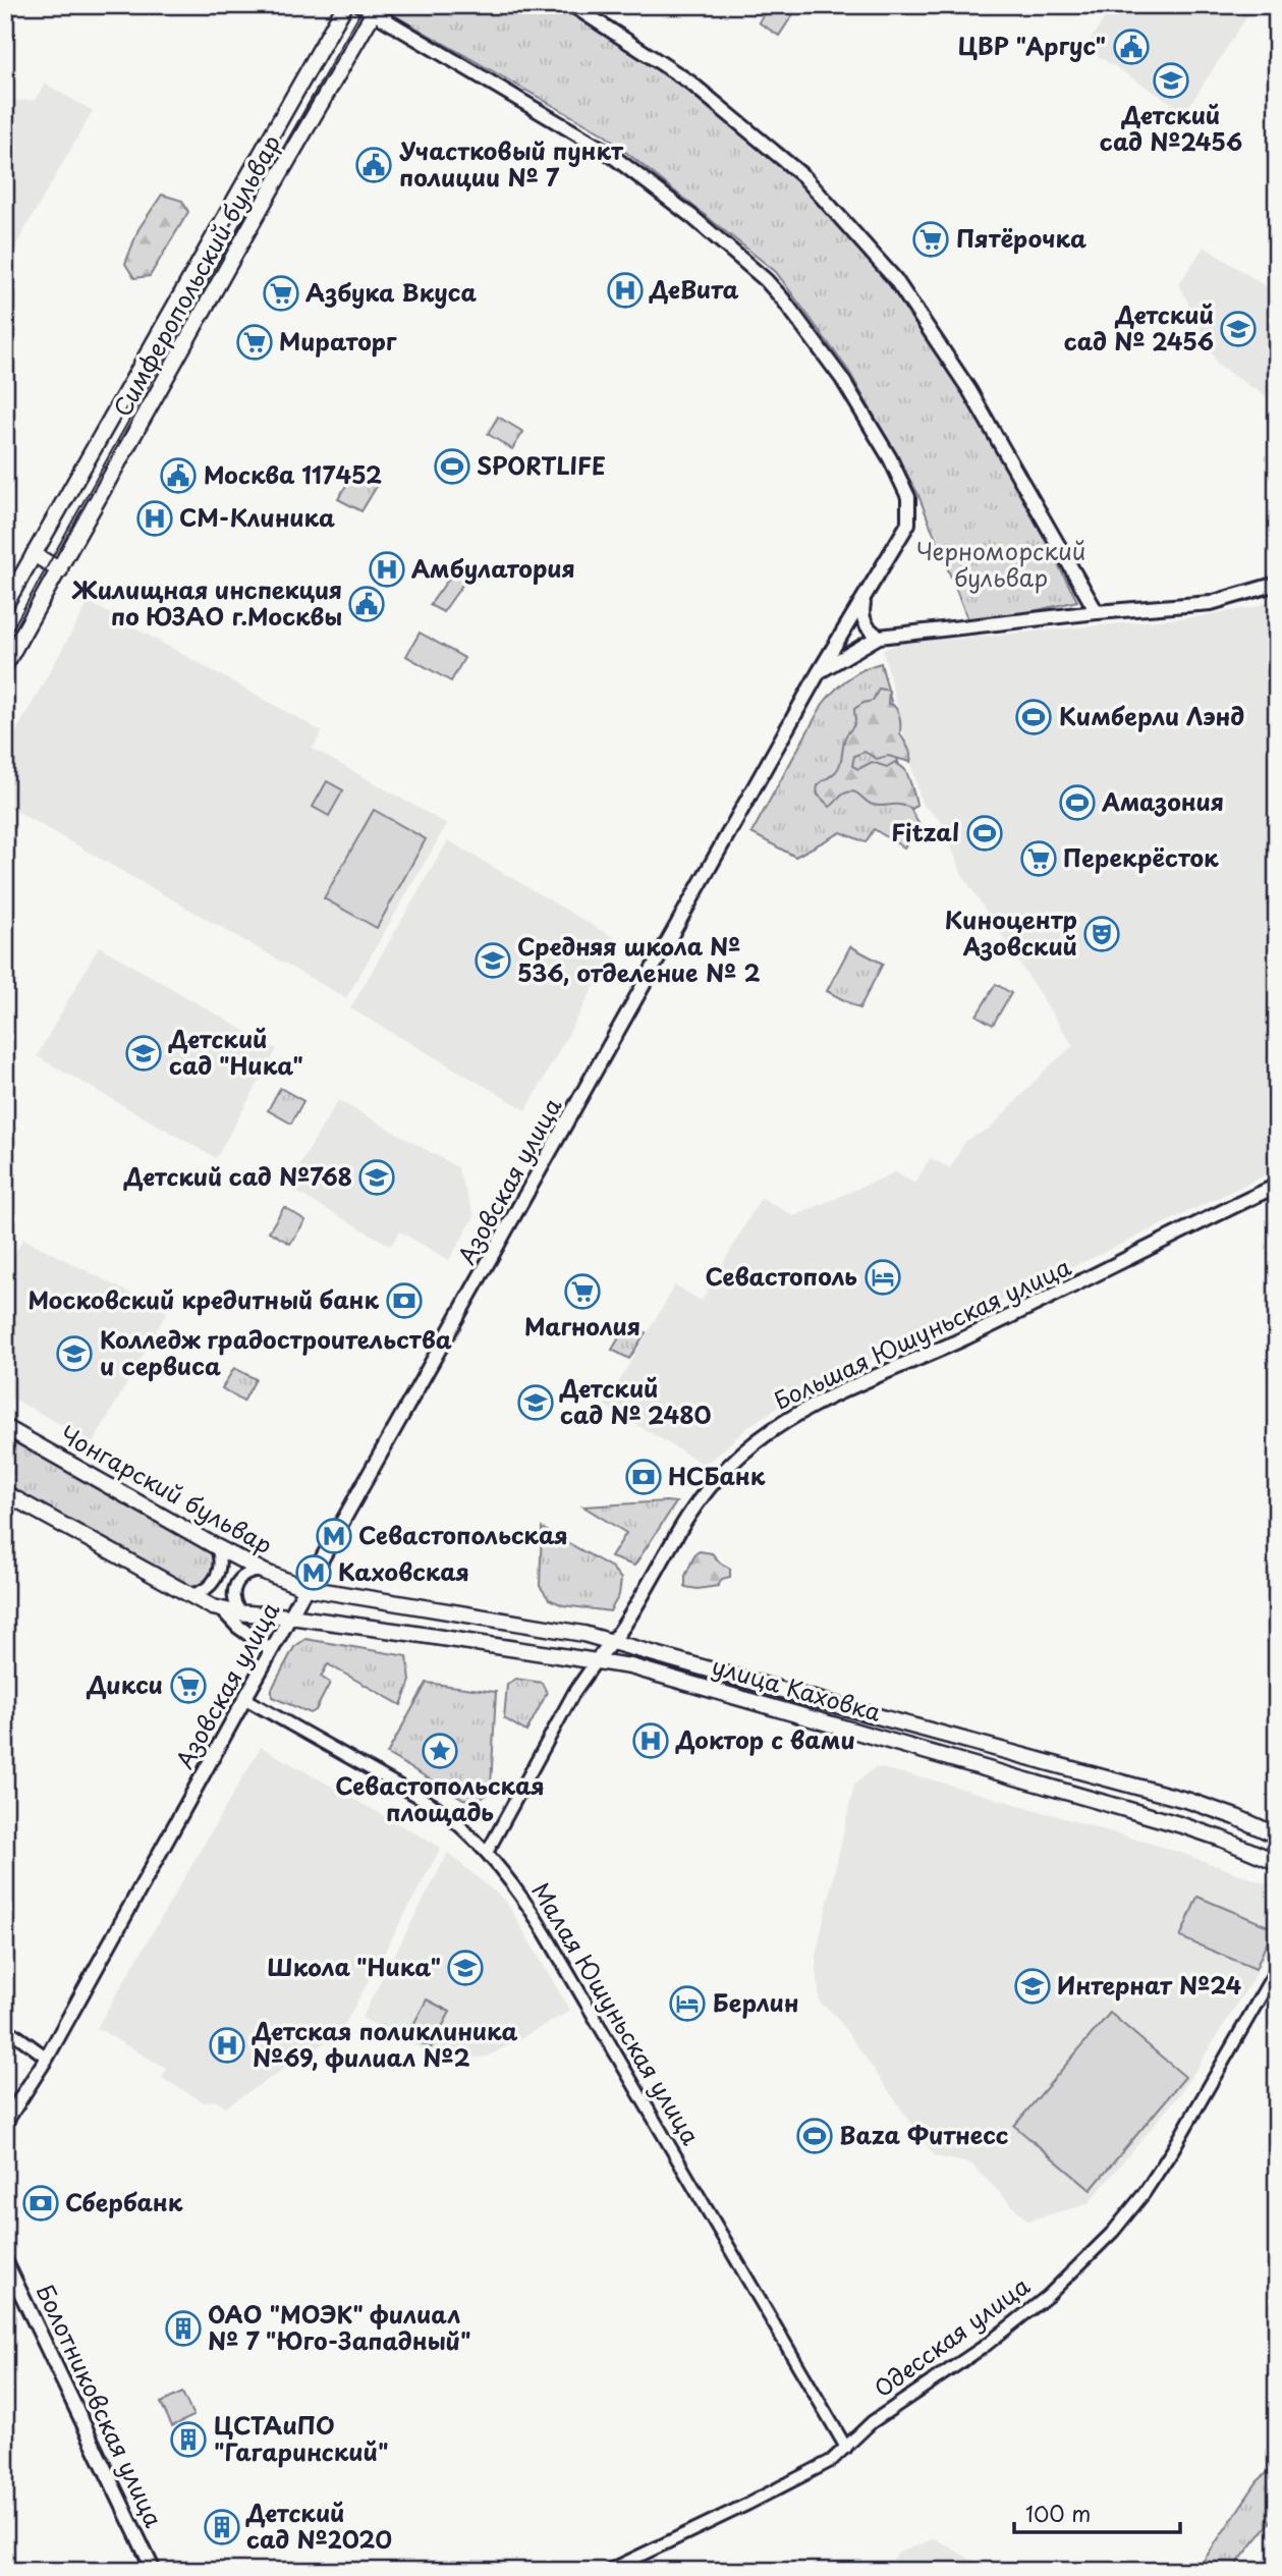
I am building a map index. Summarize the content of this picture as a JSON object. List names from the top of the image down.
{
  "streets": {
    "main road": ["Симферопольский бульвар", "Чонгарский бульвар", "улица Каховка"],
    "street": [
      "Азовская улица",
      "Большая Юшуньская улица",
      "Малая Юшуньская улица",
      "Одесская улица",
      "Болотниковская улица"
    ]
  },
  "crossings": [
    ["Азовская улица", "Чонгарский бульвар"],
    ["Азовская улица", "улица Каховка"],
    ["Азовская улица", "Малая Юшуньская улица"],
    ["Большая Юшуньская улица", "улица Каховка"],
    ["Чонгарский бульвар", "улица Каховка"],
    ["Малая Юшуньская улица", "Одесская улица"]
  ],
  "parks": ["Черноморский бульвар"],
  "places": {
    "public building": [
      "ЦВР \"Аргус\"",
      "Участковый пункт полиции № 7",
      "Москва 117452",
      "Жилищная инспекция по ЮЗАО г.Москвы"
    ],
    "school or university": [
      "Детский сад №2456",
      "Детский сад № 2456",
      "Средняя школа № 536, отделение № 2",
      "Детский сад \"Ника\"",
      "Детский сад №768",
      "Колледж градостроительства и сервиса",
      "Детский сад № 2480",
      "Школа \"Ника\"",
      "Интернат №24"
    ],
    "supermarket": [
      "Пятёрочка",
      "Азбука Вкуса",
      "Мираторг",
      "Перекрёсток",
      "Магнолия",
      "Дикси"
    ],
    "hospital": [
      "ДеВита",
      "СМ-Клиника",
      "Амбулатория",
      "Доктор с вами",
      "Детская поликлиника №69, филиал №2"
    ],
    "sports": [
      "SPORTLIFE",
      "Кимберли Лэнд",
      "Амазония",
      "Fitzal",
      "Baza Фитнесс"
    ],
    "theatre": ["Киноцентр Азовский"],
    "hotel": ["Севастополь", "Берлин"],
    "bank": ["Московский кредитный банк", "НСБанк", "Сбербанк"],
    "metro station": ["Севастопольская", "Каховская"],
    "place": ["Севастопольская площадь"],
    "building": ["ОАО \"МОЭК\" филиал № 7 \"Юго-Западный\"", "ЦСТАиПО \"Гагаринский\"", "Детский сад №2020"]
  },
  "scale_bar": "100 m"
}
